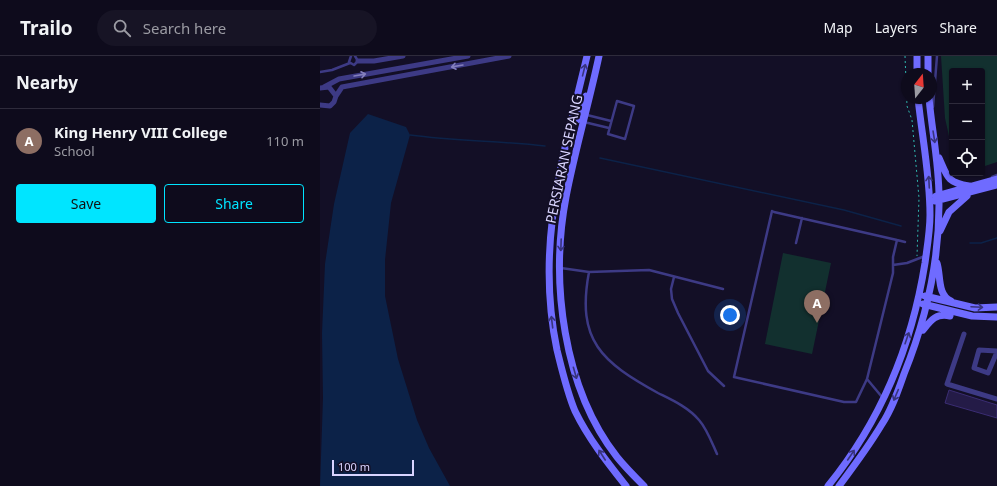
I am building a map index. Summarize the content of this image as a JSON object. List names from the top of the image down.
{
  "streets": {
    "street": ["PERSIARAN SEPANG"]
  },
  "scale_bar": "100 m",
  "north": "top",
  "page": {
    "header": "Trailo",
    "search": "Search here",
    "nav": ["Map", "Layers", "Share"],
    "heading": "Nearby",
    "map_buttons": ["+", "−"],
    "list": [
      {
        "mark": "A",
        "name": "King Henry VIII College",
        "note": "School",
        "value": "110 m"
      }
    ],
    "buttons": ["Save", "Share"],
    "pins": "A",
    "scale": "100 m"
  }
}
